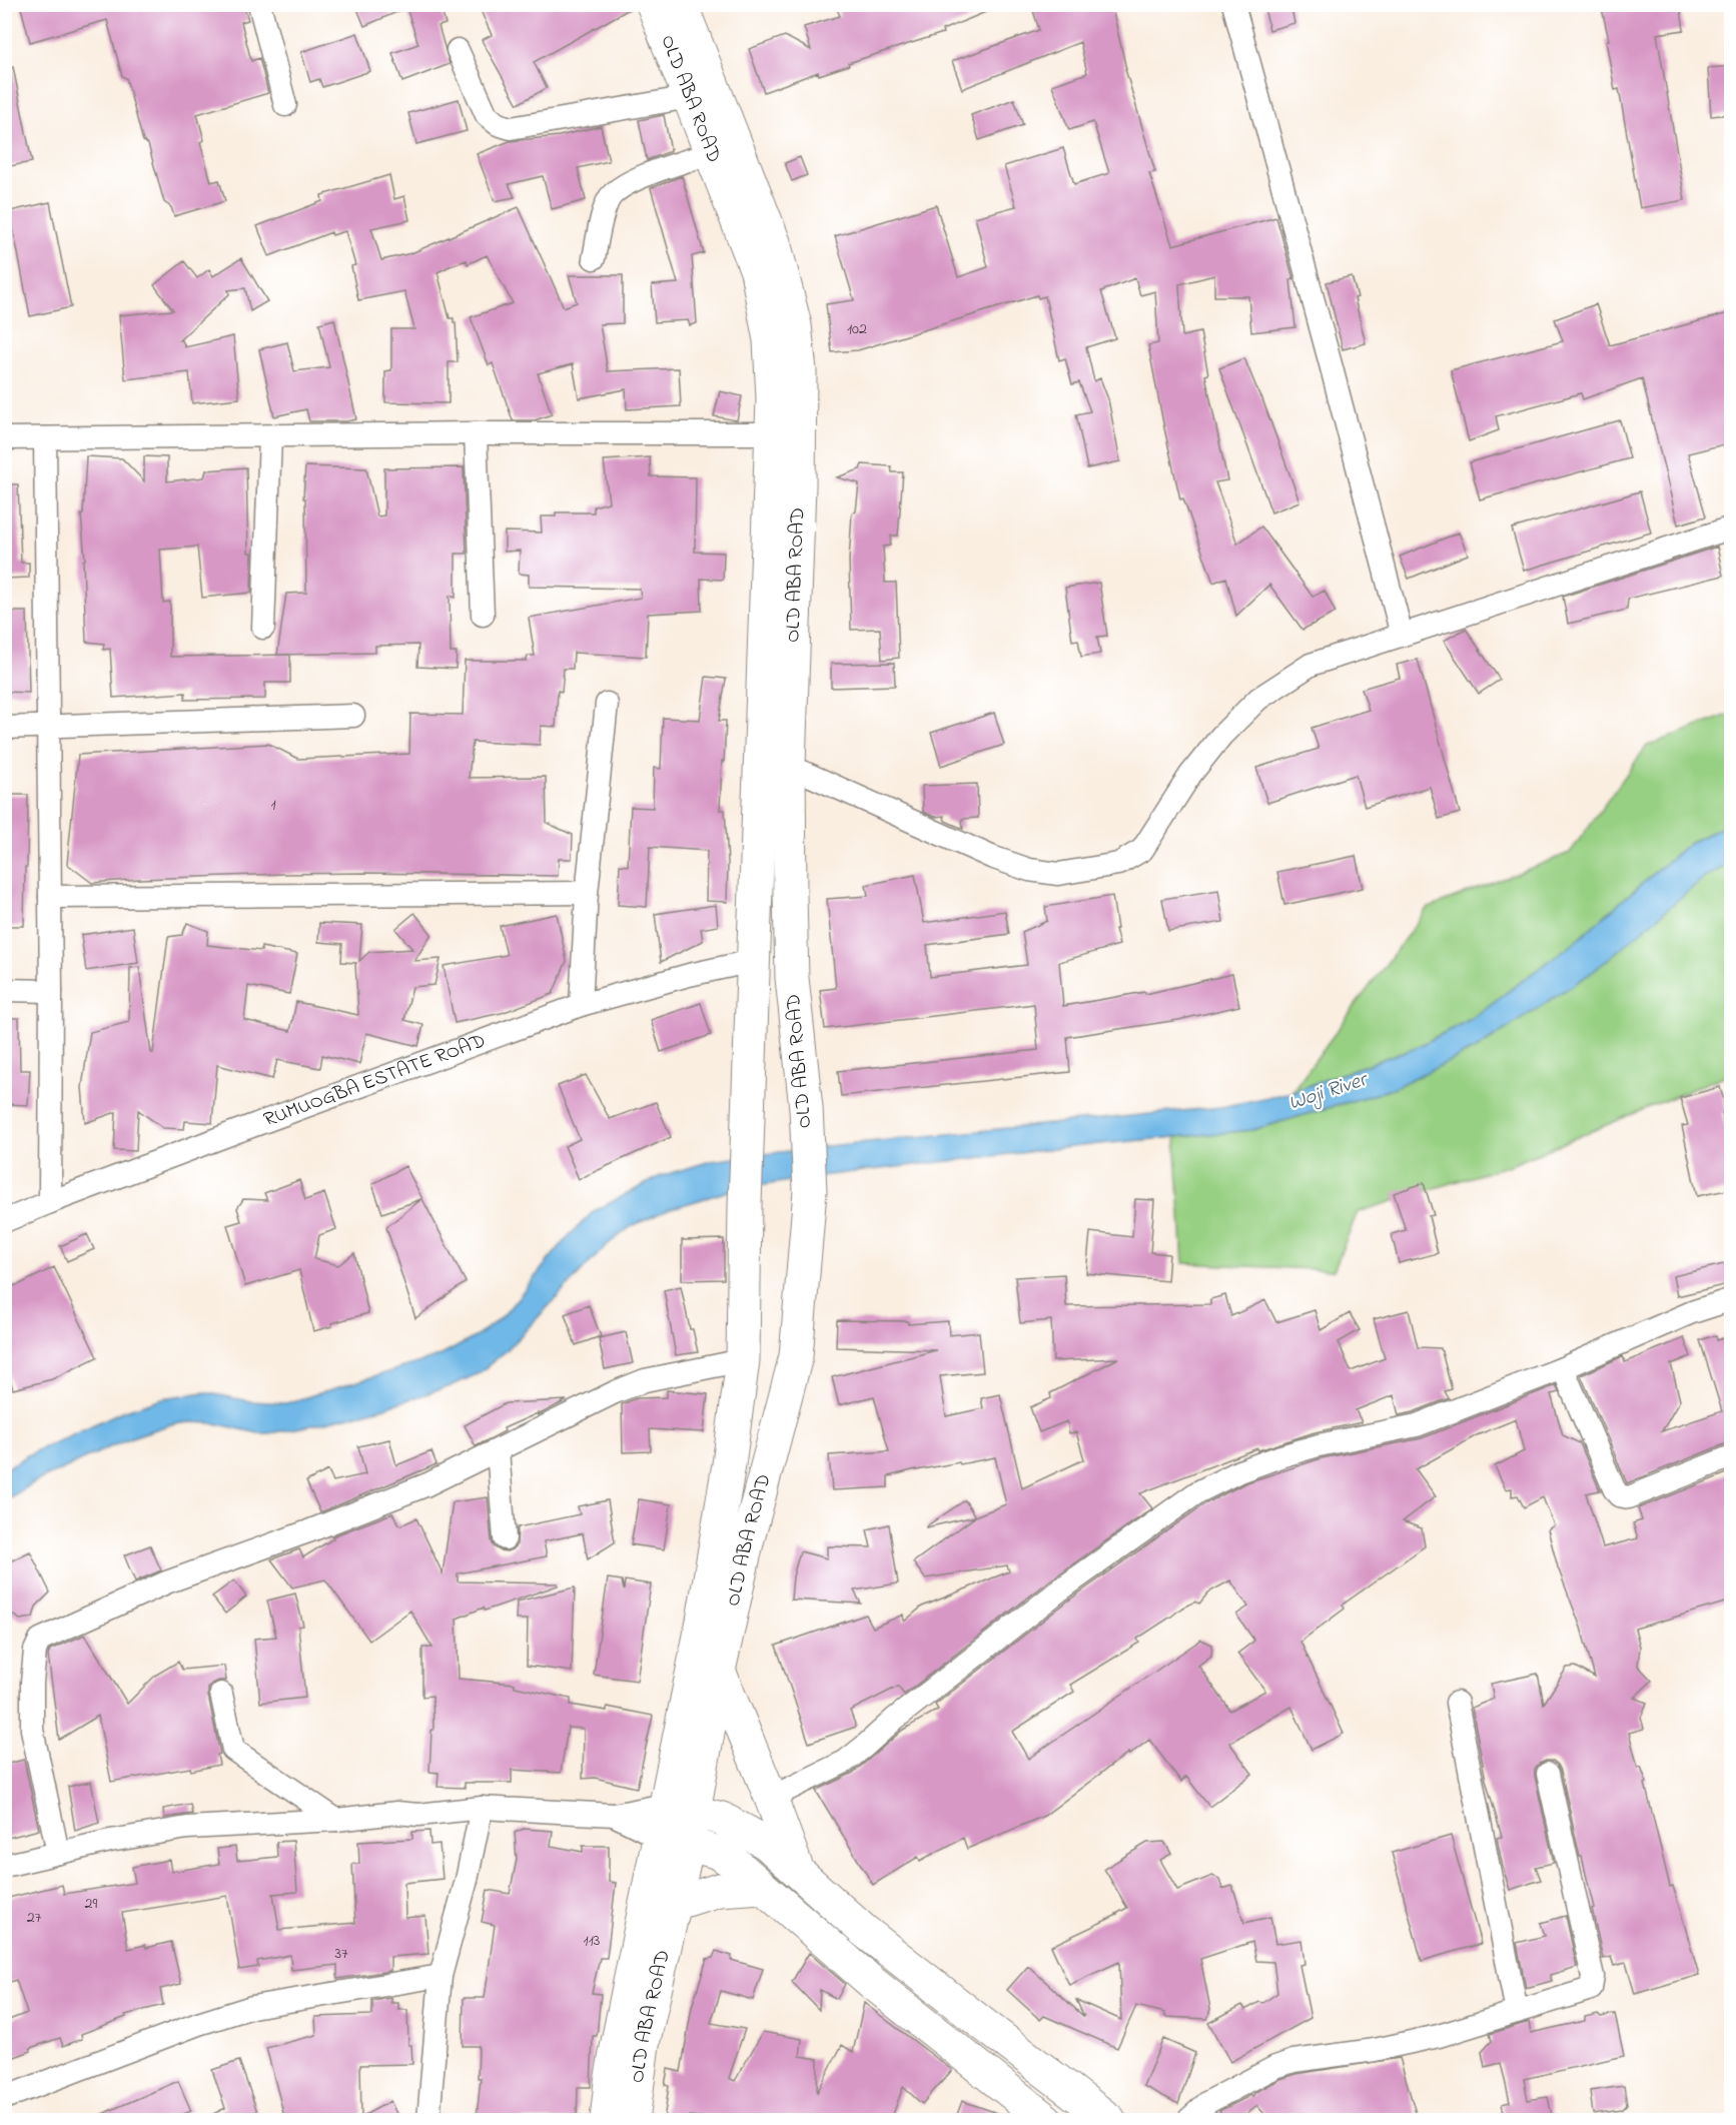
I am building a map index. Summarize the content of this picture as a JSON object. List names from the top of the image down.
{
  "streets": {
    "main road": ["OLD ABA ROAD"],
    "street": ["RUMUOGBA ESTATE ROAD"]
  },
  "crossings": [
    ["OLD ABA ROAD", "RUMUOGBA ESTATE ROAD"]
  ],
  "water": ["Woji River"],
  "house_numbers": [
    "102",
    "1",
    "29",
    "27",
    "113",
    "37"
  ]
}
